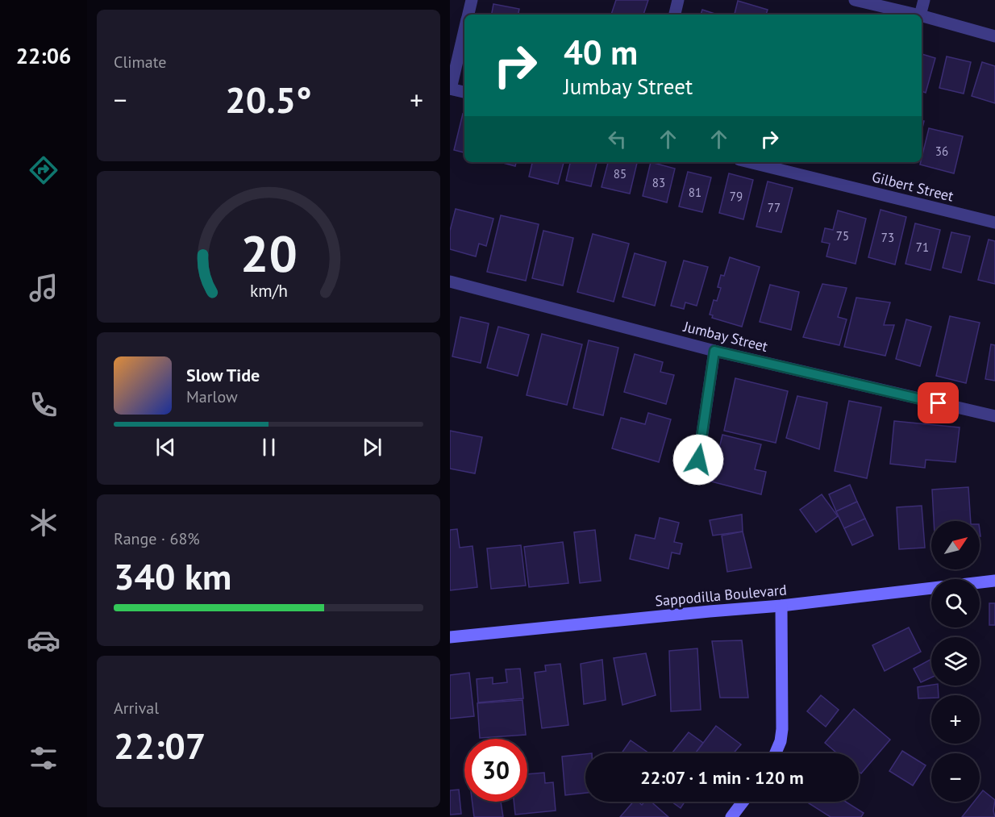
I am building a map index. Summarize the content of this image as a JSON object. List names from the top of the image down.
{
  "streets": {
    "street": ["Gilbert Street", "Jumbay Street", "Sappodilla Boulevard"]
  },
  "house_numbers": [
    "36",
    "85",
    "83",
    "81",
    "79",
    "77",
    "75",
    "73",
    "71"
  ],
  "north": "top right",
  "page": {
    "tabs": "22:06",
    "tile": [
      "Climate",
      ["Range · 68%", "340 km"],
      ["Arrival", "22:07"]
    ],
    "turn": ["40 m", "Jumbay Street"],
    "heat": ["−", "20.5°", "+"],
    "song": ["Slow Tide", "Marlow"],
    "map_buttons": ["+", "−"],
    "limit": "30",
    "trip": "22:07 · 1 min · 120 m",
    "gauge": ["20", "km/h"]
  }
}
